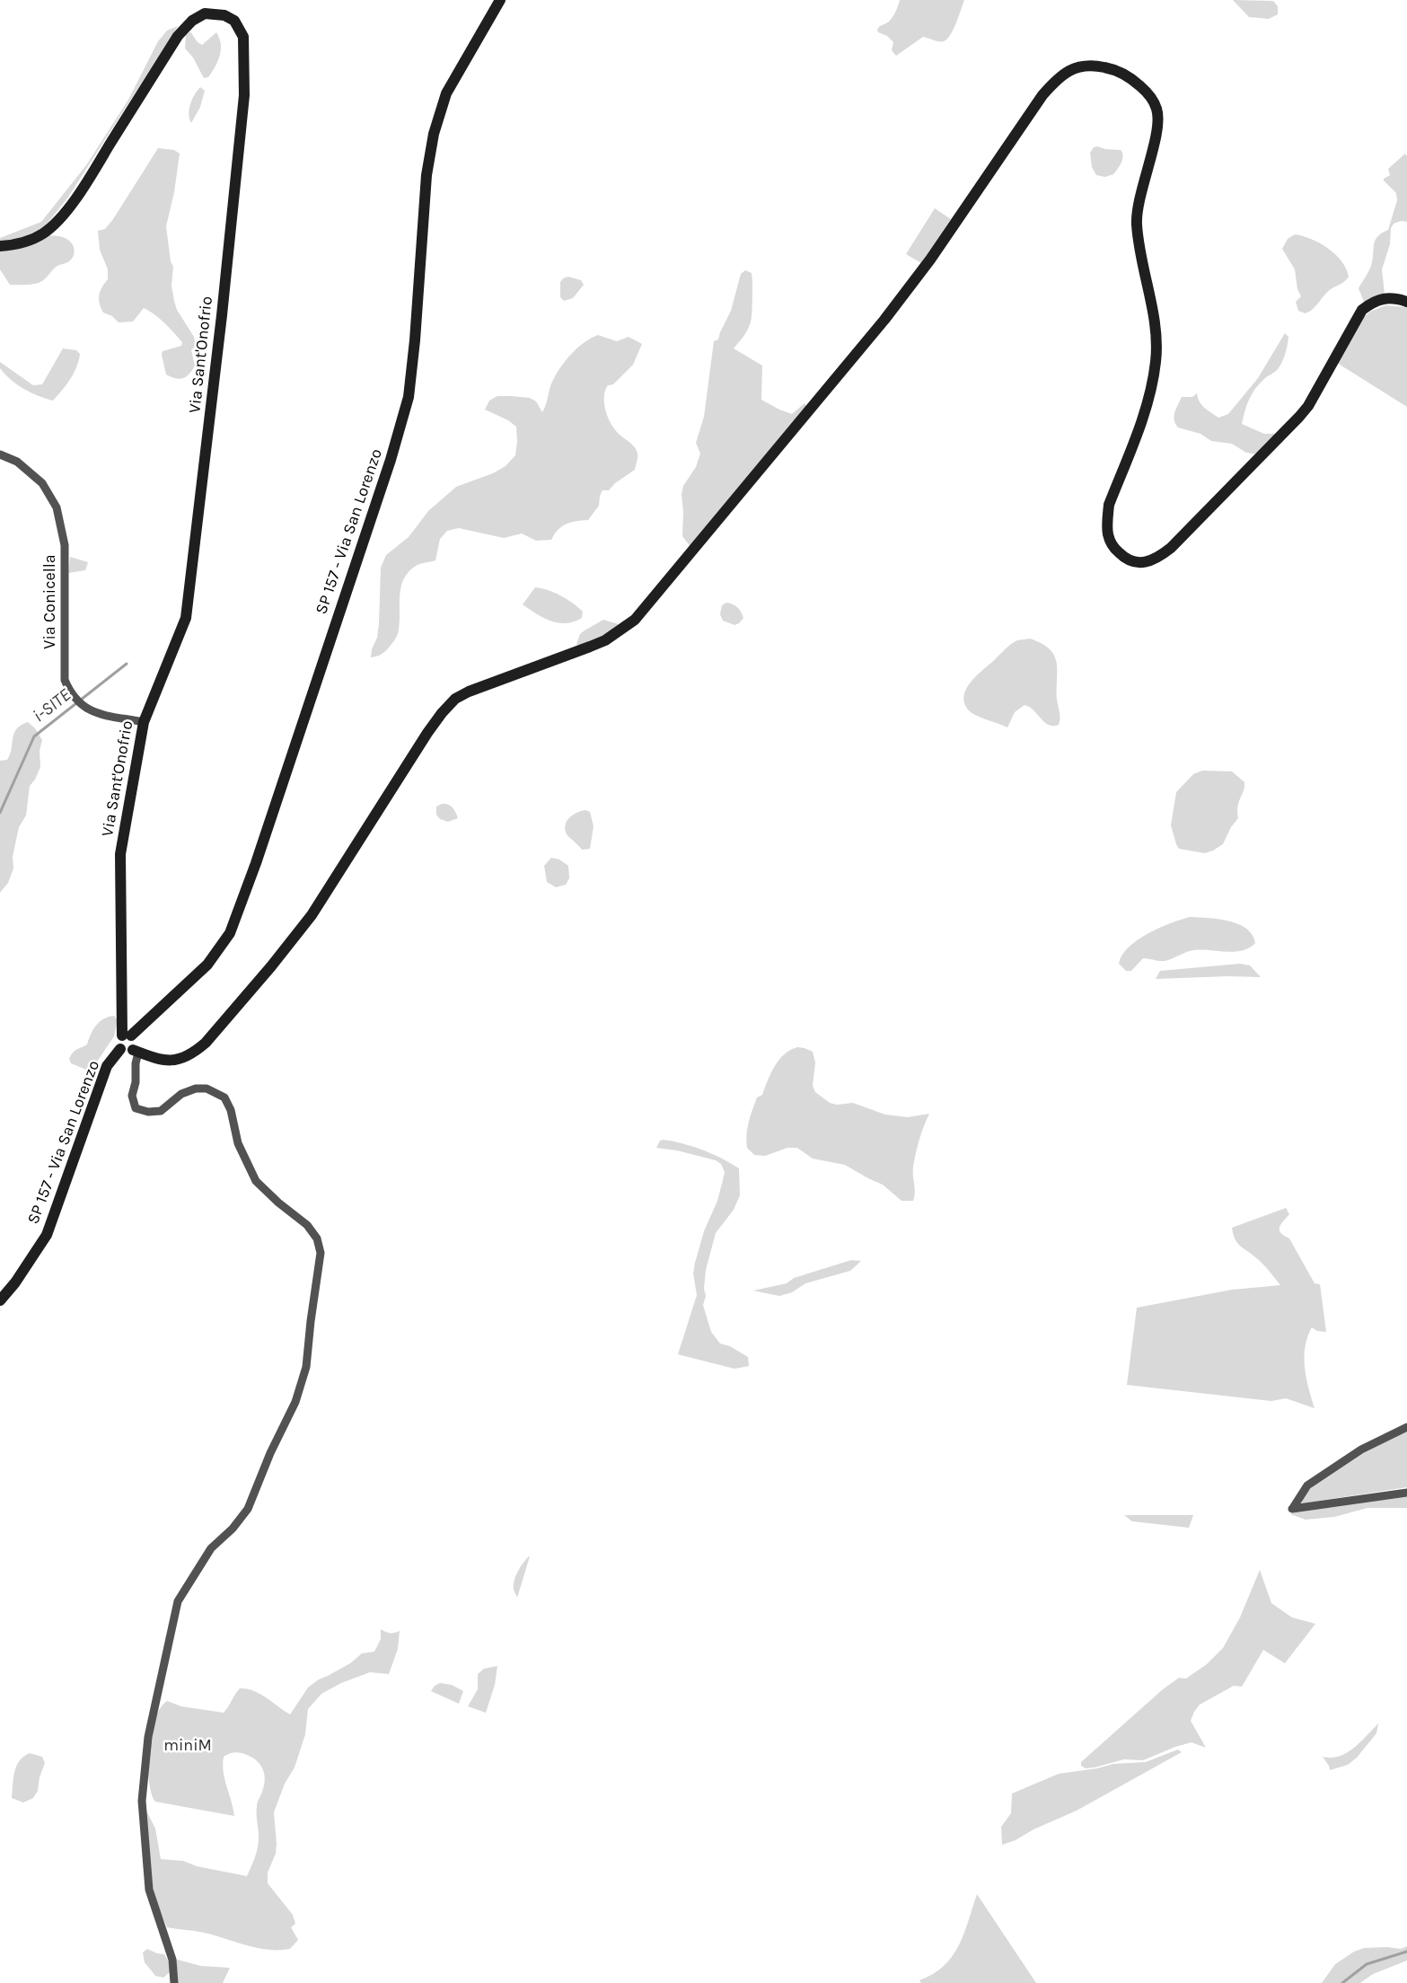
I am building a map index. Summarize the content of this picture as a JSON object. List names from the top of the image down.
{
  "streets": {
    "street": ["Via Sant'Onofrio", "SP 157 - Via San Lorenzo", "Via Conicella"]
  },
  "crossings": [
    ["Via Sant'Onofrio", "SP 157 - Via San Lorenzo"],
    ["Via Sant'Onofrio", "Via Conicella"]
  ],
  "water": ["i-SITE"],
  "parks": ["miniM"]
}
